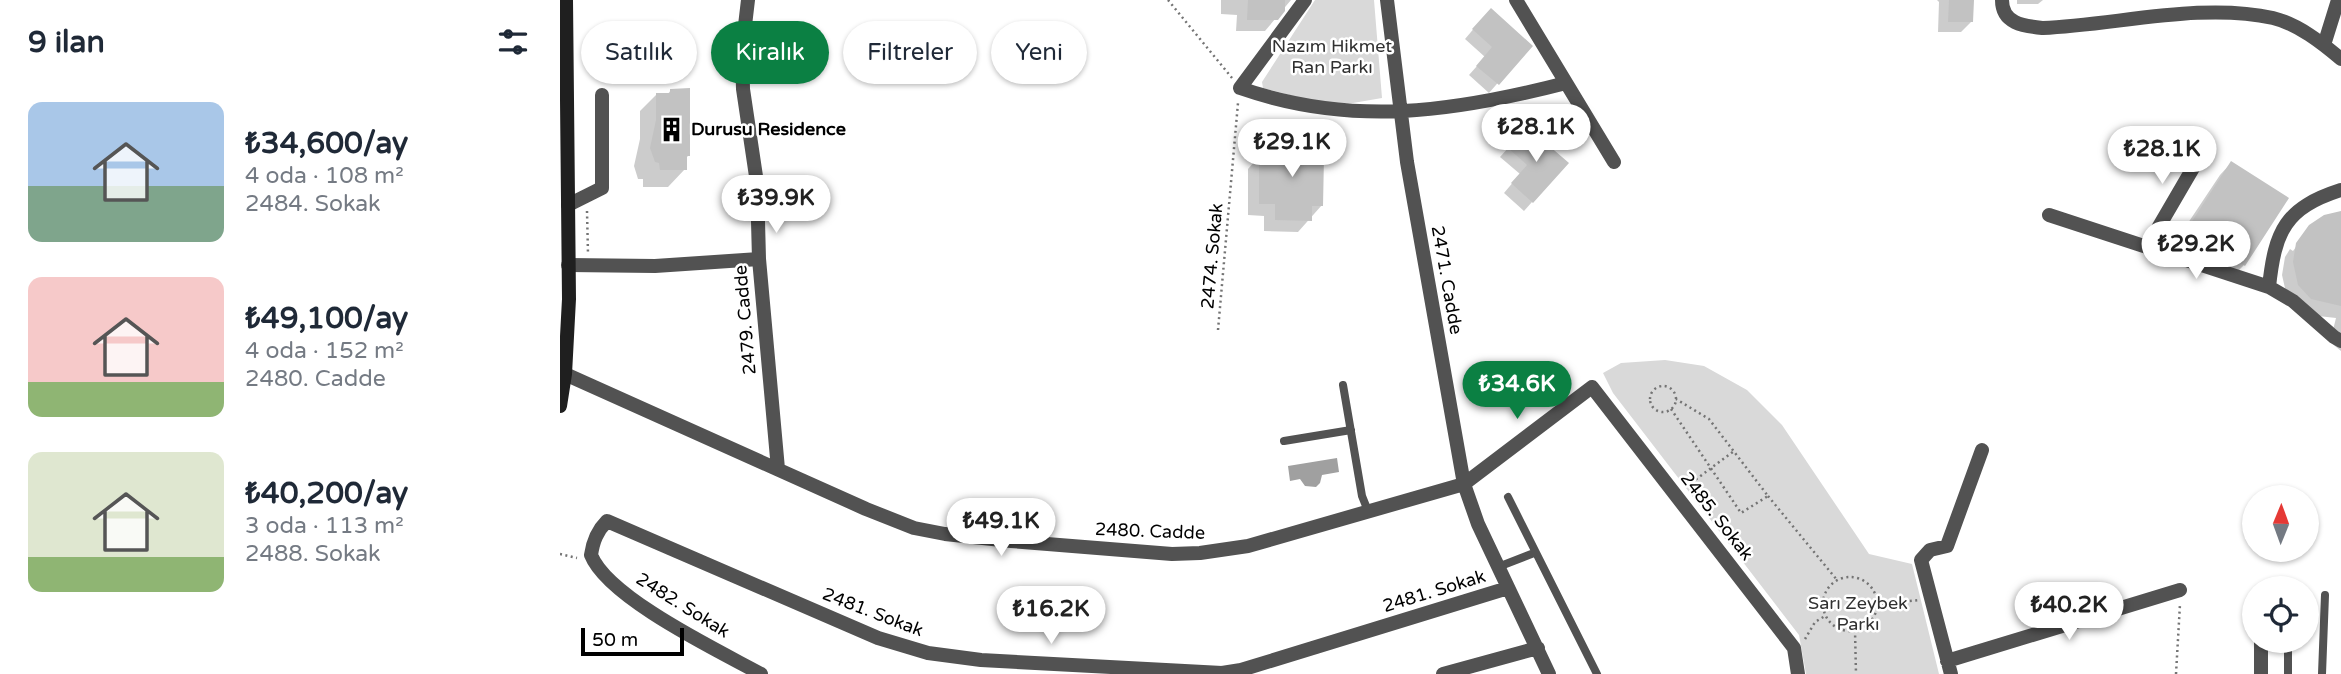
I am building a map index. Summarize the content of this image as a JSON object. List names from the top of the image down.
{
  "streets": {
    "street": [
      "2471. Cadde",
      "2479. Cadde",
      "2485. Sokak",
      "2480. Cadde",
      "2481. Sokak",
      "2482. Sokak"
    ],
    "path": ["2474. Sokak"]
  },
  "crossings": [
    ["2471. Cadde", "2485. Sokak"],
    ["2471. Cadde", "2480. Cadde"],
    ["2471. Cadde", "2481. Sokak"],
    ["2479. Cadde", "2480. Cadde"],
    ["2485. Sokak", "2480. Cadde"],
    ["2481. Sokak", "2482. Sokak"]
  ],
  "parks": ["Nazım Hikmet Ran Parkı", "Sarı Zeybek Parkı"],
  "places": {
    "building": ["Durusu Residence"]
  },
  "scale_bar": "50 m",
  "north": "top",
  "page": {
    "heading": "9 ilan",
    "chip": [
      "Satılık",
      "Kiralık",
      "Filtreler",
      "Yeni"
    ],
    "list": [
      {
        "name": "₺34,600/ay",
        "note": "4 oda · 108 m² · 2484. Sokak"
      },
      {
        "name": "₺49,100/ay",
        "note": "4 oda · 152 m² · 2480. Cadde"
      },
      {
        "name": "₺40,200/ay",
        "note": "3 oda · 113 m² · 2488. Sokak"
      }
    ],
    "price": [
      "₺28.1K",
      "₺29.1K",
      "₺28.1K",
      "₺39.9K",
      "₺29.2K",
      "₺34.6K",
      "₺49.1K",
      "₺40.2K",
      "₺16.2K"
    ],
    "scale": "50 m"
  }
}
